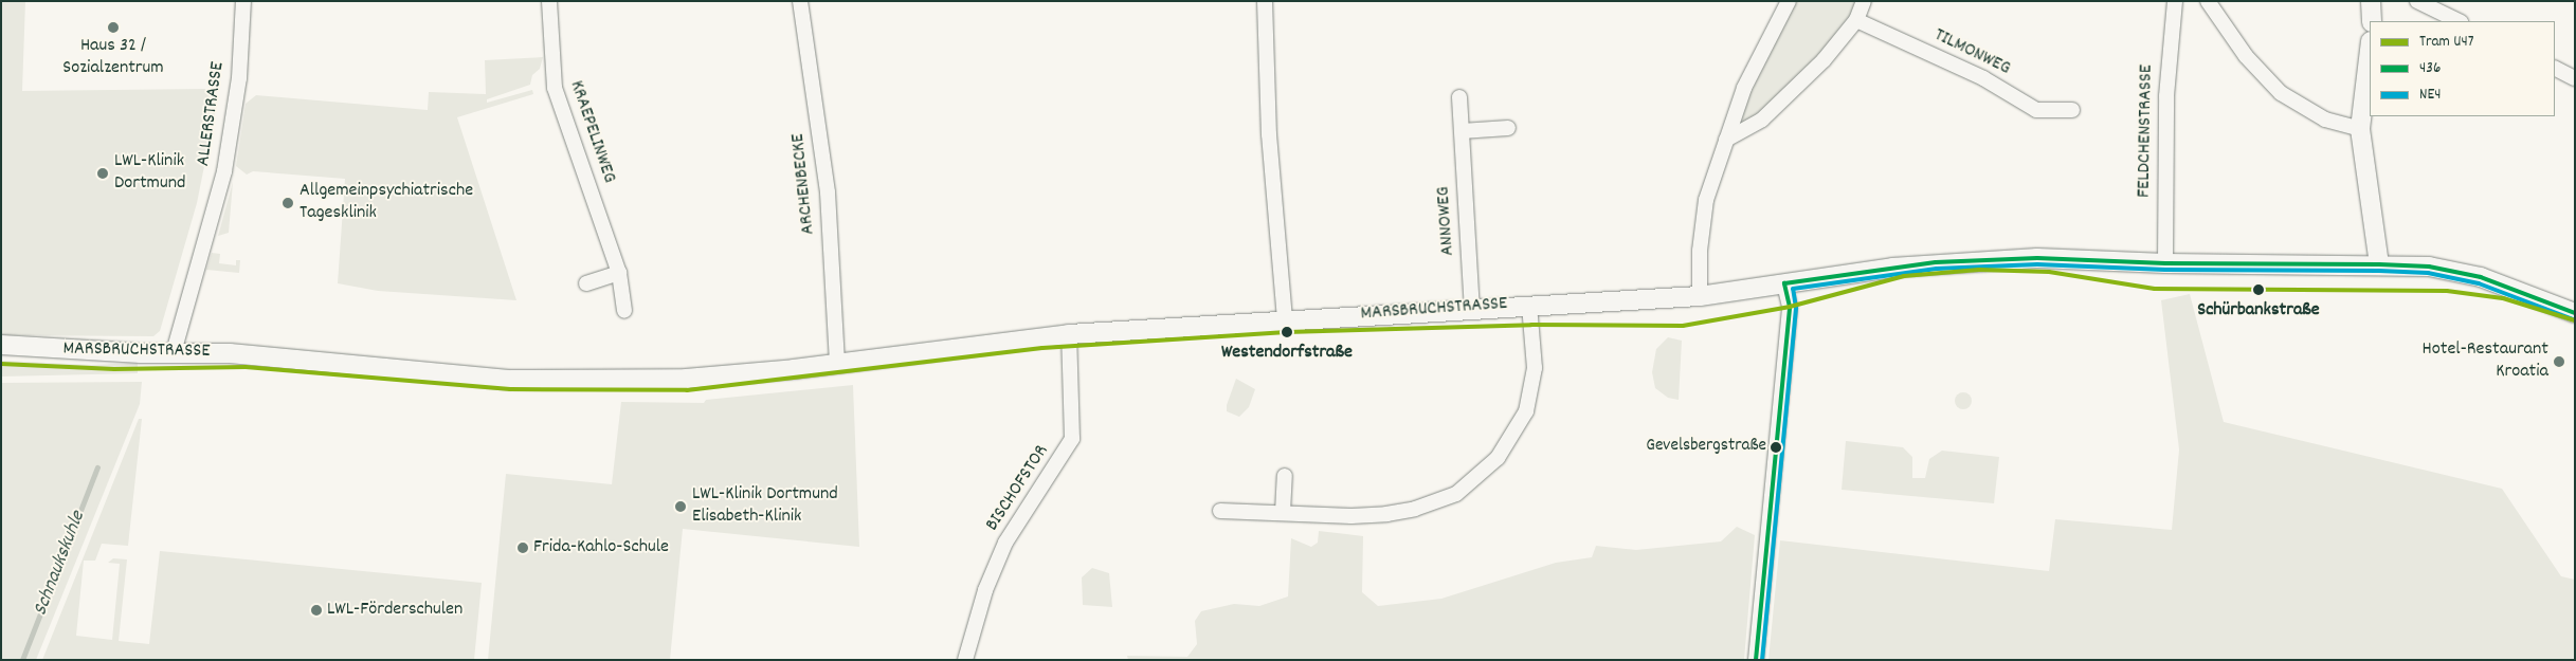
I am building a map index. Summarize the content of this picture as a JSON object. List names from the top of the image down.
{
  "streets": {
    "street": [
      "TILMONWEG",
      "ALLERSTRASSE",
      "FELDCHENSTRASSE",
      "KRAEPELINWEG",
      "ARCHENBECKE",
      "ANNOWEG",
      "MARSBRUCHSTRASSE",
      "BISCHOFSTOR"
    ]
  },
  "crossings": [
    ["ALLERSTRASSE", "MARSBRUCHSTRASSE"],
    ["FELDCHENSTRASSE", "MARSBRUCHSTRASSE"],
    ["ARCHENBECKE", "MARSBRUCHSTRASSE"],
    ["ANNOWEG", "MARSBRUCHSTRASSE"],
    ["MARSBRUCHSTRASSE", "BISCHOFSTOR"]
  ],
  "water": ["Schnaukskuhle"],
  "places": [
    "Haus 32 / Sozialzentrum",
    "LWL-Klinik Dortmund",
    "Allgemeinpsychiatrische Tagesklinik",
    "Schürbankstraße",
    "Westendorfstraße",
    "Hotel-Restaurant Kroatia",
    "Gevelsbergstraße",
    "LWL-Klinik Dortmund Elisabeth-Klinik",
    "Frida-Kahlo-Schule",
    "LWL-Förderschulen"
  ],
  "lines": ["transit line 436", "transit line NE4", "tram line U47"],
  "legend": ["Tram U47", "436", "NE4"]
}
